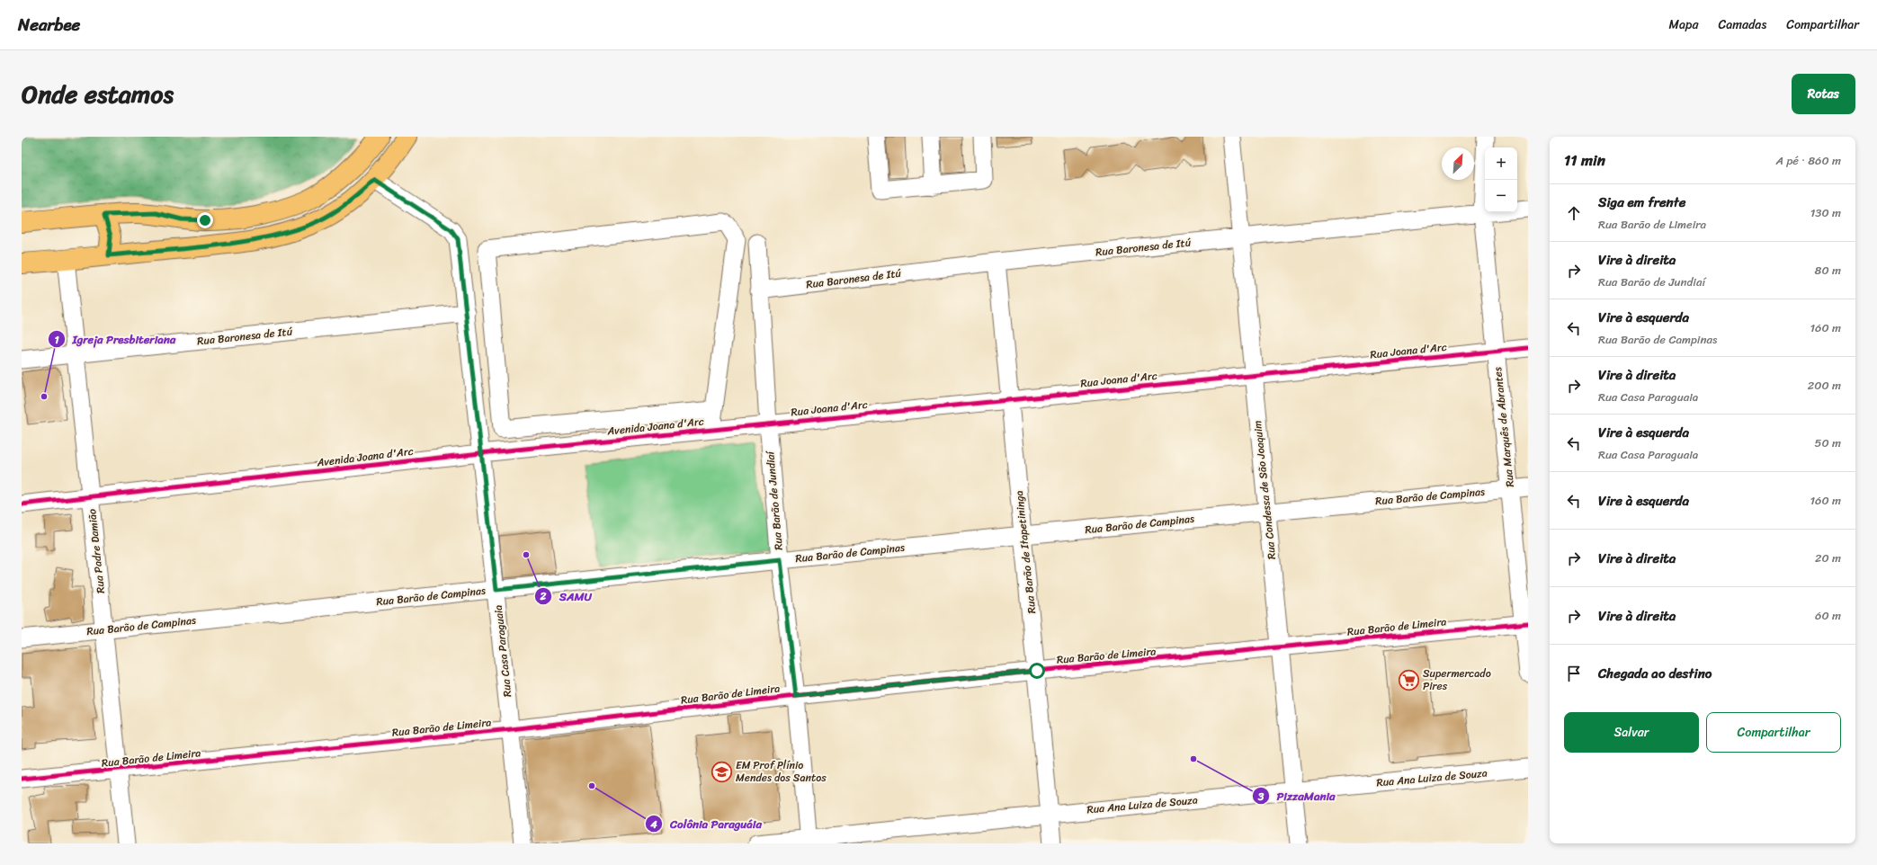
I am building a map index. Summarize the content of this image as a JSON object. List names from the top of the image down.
{
  "streets": {
    "street": [
      "Rua Baronesa de Itú",
      "Rua Joana d'Arc",
      "Avenida Joana d'Arc",
      "Rua Marquês de Abrantes",
      "Rua Condessa de São Joaquim",
      "Rua Barão de Campinas",
      "Rua Barão de Jundiaí",
      "Rua Padre Damião",
      "Rua Barão de Itapetininga",
      "Rua Barão de Limeira",
      "Rua Casa Paraguaia",
      "Rua Ana Luiza de Souza"
    ]
  },
  "crossings": [
    ["Rua Baronesa de Itú", "Rua Marquês de Abrantes"],
    ["Rua Baronesa de Itú", "Rua Condessa de São Joaquim"],
    ["Rua Baronesa de Itú", "Rua Barão de Jundiaí"],
    ["Rua Baronesa de Itú", "Rua Padre Damião"],
    ["Rua Baronesa de Itú", "Rua Barão de Itapetininga"],
    ["Rua Baronesa de Itú", "Rua Casa Paraguaia"],
    ["Rua Joana d'Arc", "Avenida Joana d'Arc"],
    ["Rua Joana d'Arc", "Rua Marquês de Abrantes"],
    ["Rua Joana d'Arc", "Rua Condessa de São Joaquim"],
    ["Rua Joana d'Arc", "Rua Barão de Jundiaí"],
    ["Rua Joana d'Arc", "Rua Barão de Itapetininga"],
    ["Avenida Joana d'Arc", "Rua Padre Damião"],
    ["Avenida Joana d'Arc", "Rua Casa Paraguaia"],
    ["Rua Marquês de Abrantes", "Rua Barão de Campinas"],
    ["Rua Marquês de Abrantes", "Rua Barão de Limeira"],
    ["Rua Condessa de São Joaquim", "Rua Barão de Campinas"],
    ["Rua Condessa de São Joaquim", "Rua Barão de Limeira"],
    ["Rua Condessa de São Joaquim", "Rua Ana Luiza de Souza"],
    ["Rua Barão de Campinas", "Rua Barão de Jundiaí"],
    ["Rua Barão de Campinas", "Rua Padre Damião"],
    ["Rua Barão de Campinas", "Rua Barão de Itapetininga"],
    ["Rua Barão de Campinas", "Rua Casa Paraguaia"],
    ["Rua Barão de Jundiaí", "Rua Barão de Limeira"],
    ["Rua Barão de Jundiaí", "Rua Ana Luiza de Souza"],
    ["Rua Padre Damião", "Rua Barão de Limeira"],
    ["Rua Barão de Itapetininga", "Rua Barão de Limeira"],
    ["Rua Barão de Itapetininga", "Rua Ana Luiza de Souza"],
    ["Rua Barão de Limeira", "Rua Casa Paraguaia"]
  ],
  "places": {
    "other": [
      "Igreja Presbiteriana",
      "SAMU",
      "PizzaMania",
      "Colônia Paraguáia"
    ],
    "supermarket": ["Supermercado Pires"],
    "school or university": ["EM Prof Plínio Mendes dos Santos"]
  },
  "north": "top right",
  "page": {
    "header": "Nearbee",
    "nav": ["Mapa", "Camadas", "Compartilhar"],
    "title": "Onde estamos",
    "buttons": [
      "Rotas",
      ["Salvar", "Compartilhar"]
    ],
    "heading": ["11 min", "A pé · 860 m"],
    "map_buttons": ["+", "−"],
    "list": [
      ["Siga em frente", "Rua Barão de Limeira", "130 m"],
      ["Vire à direita", "Rua Barão de Jundiaí", "80 m"],
      ["Vire à esquerda", "Rua Barão de Campinas", "160 m"],
      ["Vire à direita", "Rua Casa Paraguaia", "200 m"],
      ["Vire à esquerda", "Rua Casa Paraguaia", "50 m"],
      ["Vire à esquerda", "160 m"],
      ["Vire à direita", "20 m"],
      ["Vire à direita", "60 m"],
      "Chegada ao destino"
    ]
  }
}
